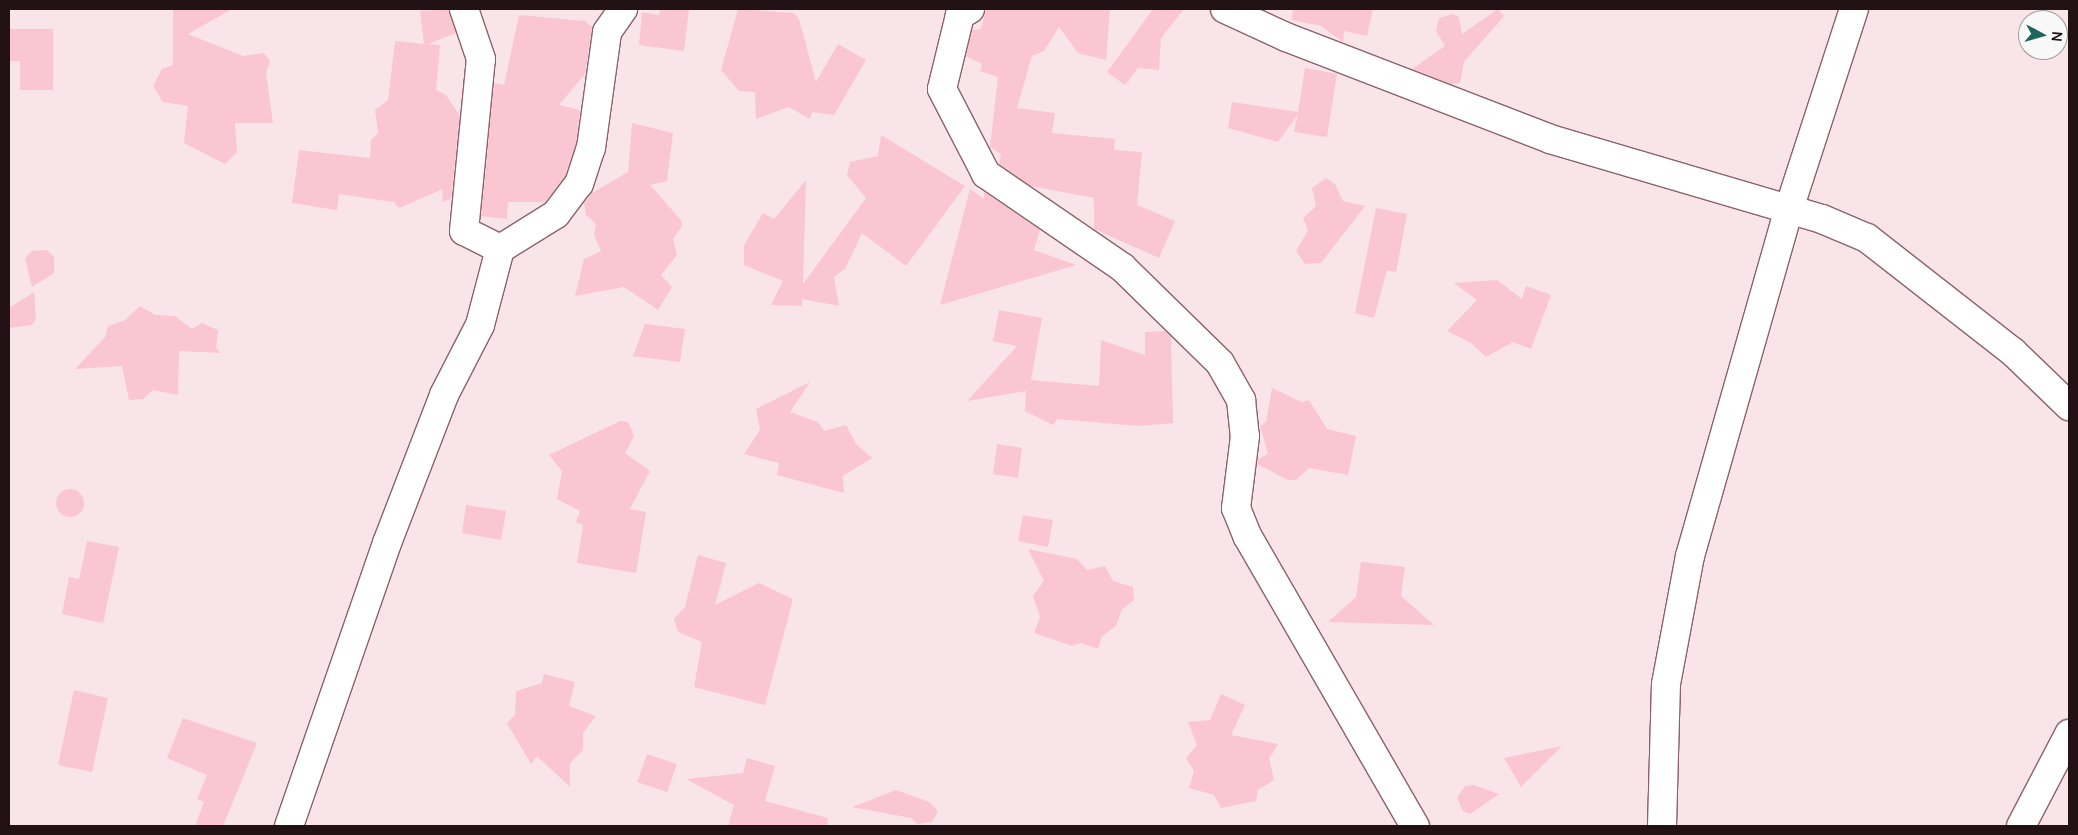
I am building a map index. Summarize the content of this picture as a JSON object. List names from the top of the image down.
{
  "north": "right"
}
